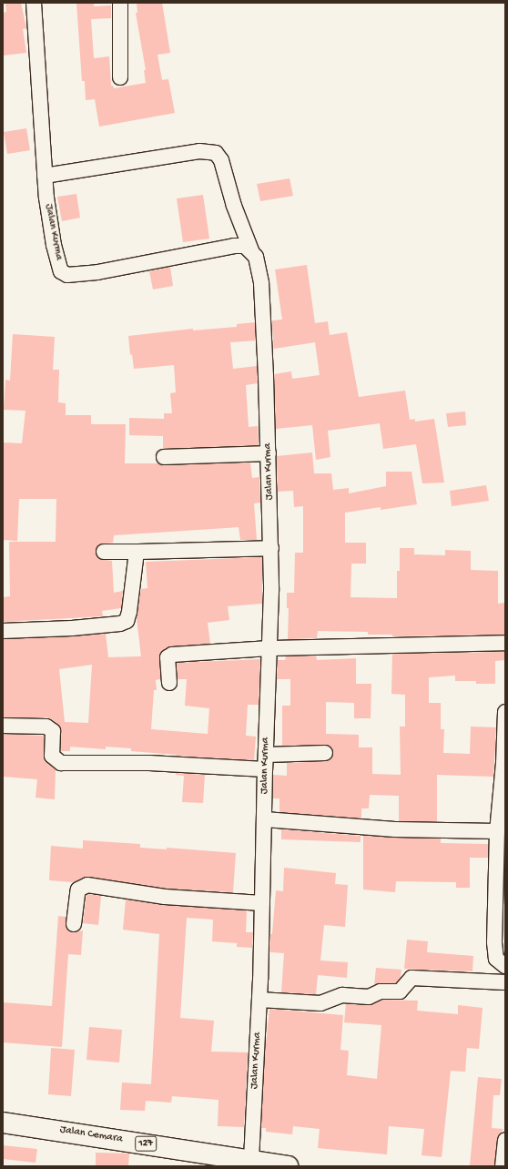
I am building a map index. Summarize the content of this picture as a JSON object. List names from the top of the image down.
{
  "streets": {
    "main road": ["Jalan Cemara", "127"],
    "street": ["Jalan Kurma"]
  },
  "crossings": [
    ["Jalan Kurma", "Jalan Cemara"]
  ]
}
